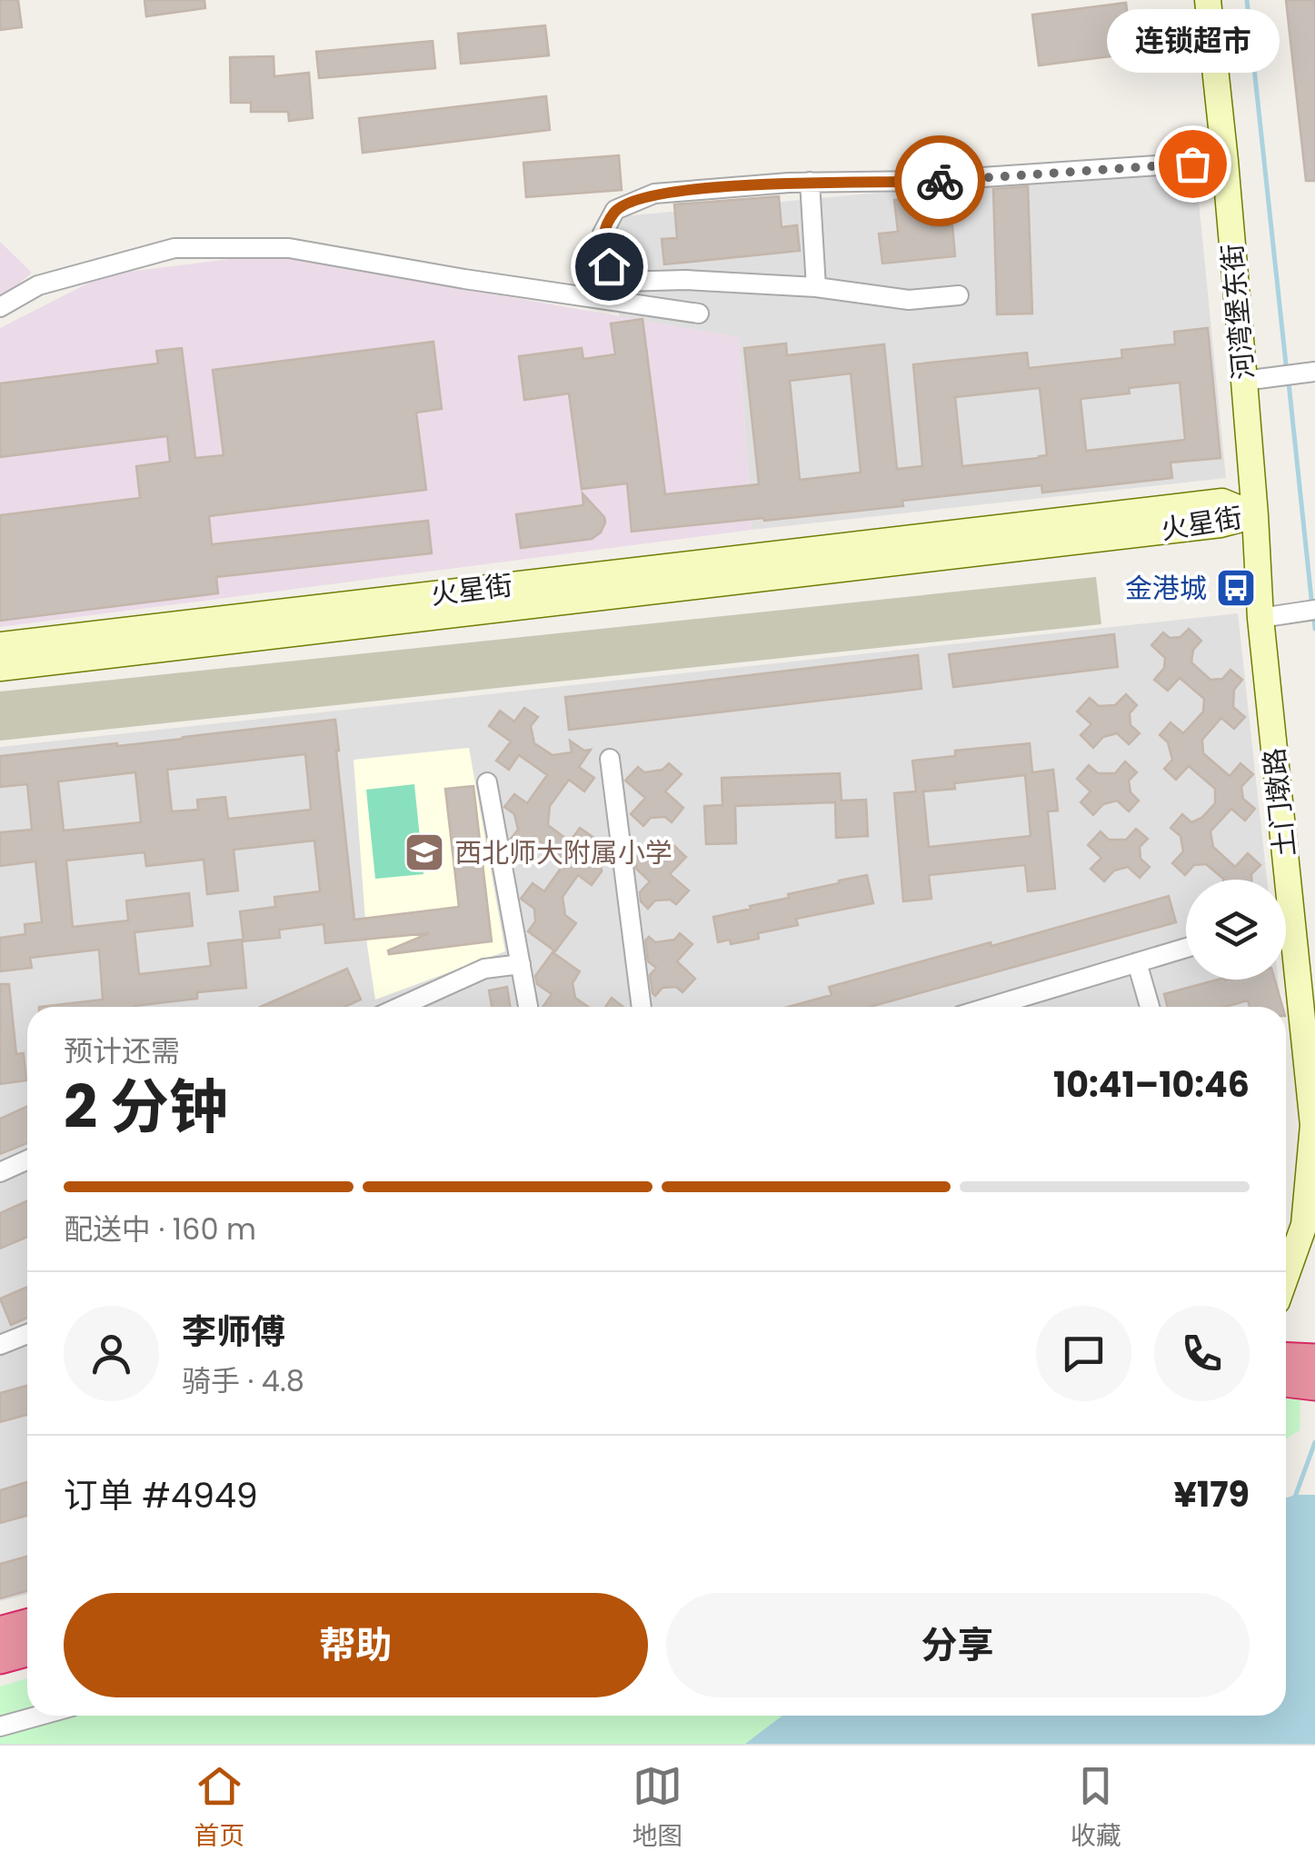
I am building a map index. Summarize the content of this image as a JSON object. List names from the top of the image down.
{
  "streets": {
    "street": ["河湾堡东街", "火星街", "土门墩路"]
  },
  "crossings": [
    ["河湾堡东街", "火星街"],
    ["河湾堡东街", "土门墩路"],
    ["火星街", "土门墩路"]
  ],
  "places": {
    "other": ["连锁超市"],
    "bus stop": ["金港城"],
    "school or university": ["西北师大附属小学"]
  },
  "page": {
    "bubble": "连锁超市",
    "heading": ["2 分钟", "预计还需", "10:41–10:46"],
    "panel": [
      "李师傅",
      "骑手 · 4.8",
      "订单 #4949",
      "¥179"
    ],
    "bar": "配送中 · 160 m",
    "buttons": ["帮助", "分享"],
    "tabs": ["首页", "地图", "收藏"]
  }
}
